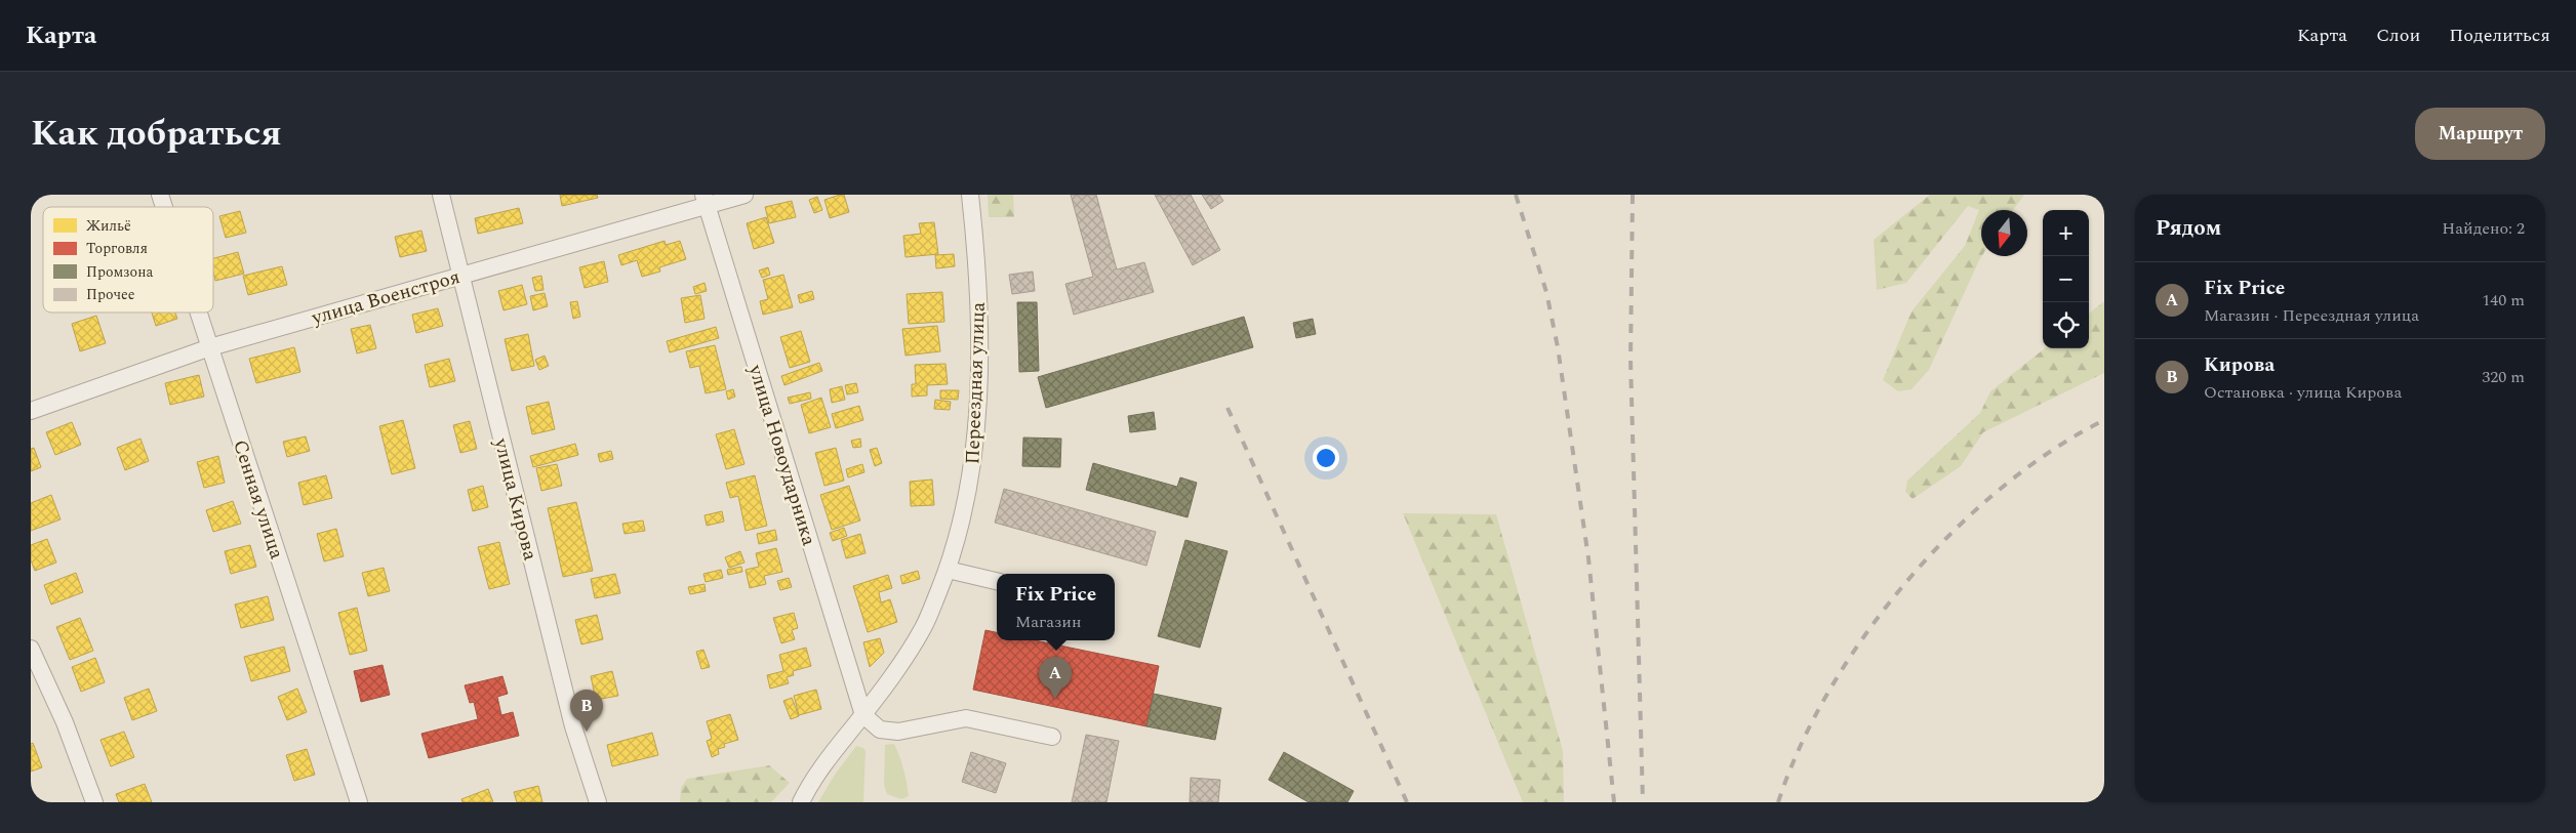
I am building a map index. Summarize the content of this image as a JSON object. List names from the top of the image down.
{
  "streets": {
    "street": [
      "улица Военстроя",
      "Переездная улица",
      "улица Новоударника",
      "Сенная улица",
      "улица Кирова"
    ]
  },
  "crossings": [
    ["улица Военстроя", "улица Новоударника"],
    ["улица Военстроя", "Сенная улица"],
    ["улица Военстроя", "улица Кирова"],
    ["Переездная улица", "улица Новоударника"]
  ],
  "legend": [
    "Жильё",
    "Торговля",
    "Промзона",
    "Прочее"
  ],
  "north": "bottom",
  "page": {
    "header": "Карта",
    "nav": ["Карта", "Слои", "Поделиться"],
    "title": "Как добраться",
    "buttons": "Маршрут",
    "heading": ["Рядом", "Найдено: 2"],
    "map_buttons": ["+", "−"],
    "list": [
      {
        "mark": "A",
        "name": "Fix Price",
        "note": "Магазин · Переездная улица",
        "value": "140 m"
      },
      {
        "mark": "B",
        "name": "Кирова",
        "note": "Остановка · улица Кирова",
        "value": "320 m"
      }
    ],
    "popup": ["Fix Price", "Магазин"],
    "pins": ["A", "B"]
  }
}
